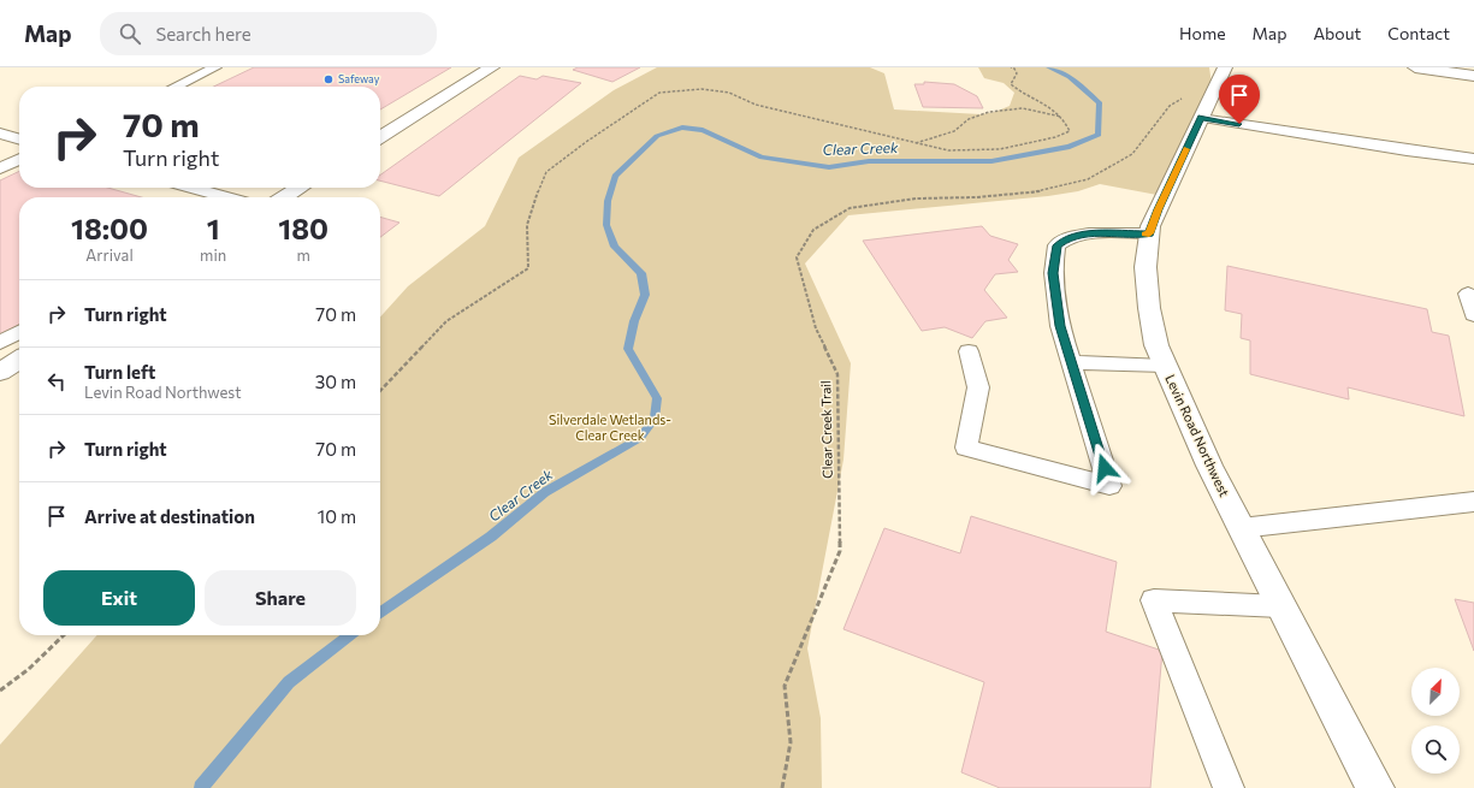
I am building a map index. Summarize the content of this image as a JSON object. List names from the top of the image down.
{
  "streets": {
    "street": ["Levin Road Northwest"],
    "path": ["Clear Creek Trail"]
  },
  "water": ["Clear Creek"],
  "parks": ["Silverdale Wetlands- Clear Creek"],
  "places": ["Safeway"],
  "north": "top right",
  "page": {
    "header": "Map",
    "search": "Search here",
    "nav": [
      "Home",
      "Map",
      "About",
      "Contact"
    ],
    "turn": ["70 m", "Turn right"],
    "eta": [
      "18:00",
      "Arrival",
      "1",
      "min",
      "180",
      "m"
    ],
    "list": [
      {
        "name": "Turn right",
        "value": "70 m"
      },
      {
        "name": "Turn left",
        "note": "Levin Road Northwest",
        "value": "30 m"
      },
      {
        "name": "Turn right",
        "value": "70 m"
      },
      {
        "name": "Arrive at destination",
        "value": "10 m"
      }
    ],
    "buttons": ["Exit", "Share"]
  }
}
